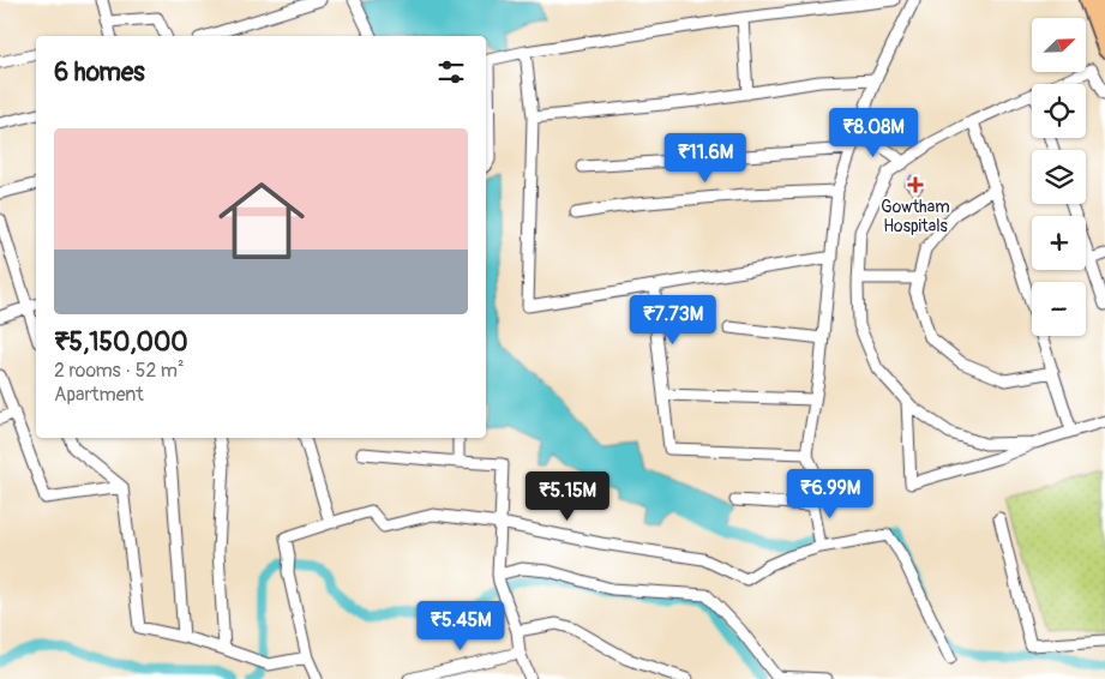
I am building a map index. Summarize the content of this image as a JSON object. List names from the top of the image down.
{
  "places": {
    "health": ["Gowtham Hospitals"]
  },
  "north": "top right",
  "page": {
    "map_buttons": ["+", "−"],
    "heading": "6 homes",
    "price": [
      "₹8.08M",
      "₹11.6M",
      "₹7.73M",
      "₹6.99M",
      "₹5.15M",
      "₹5.45M"
    ],
    "list": [
      {
        "name": "₹5,150,000",
        "note": "2 rooms · 52 m² · Apartment"
      }
    ]
  }
}
